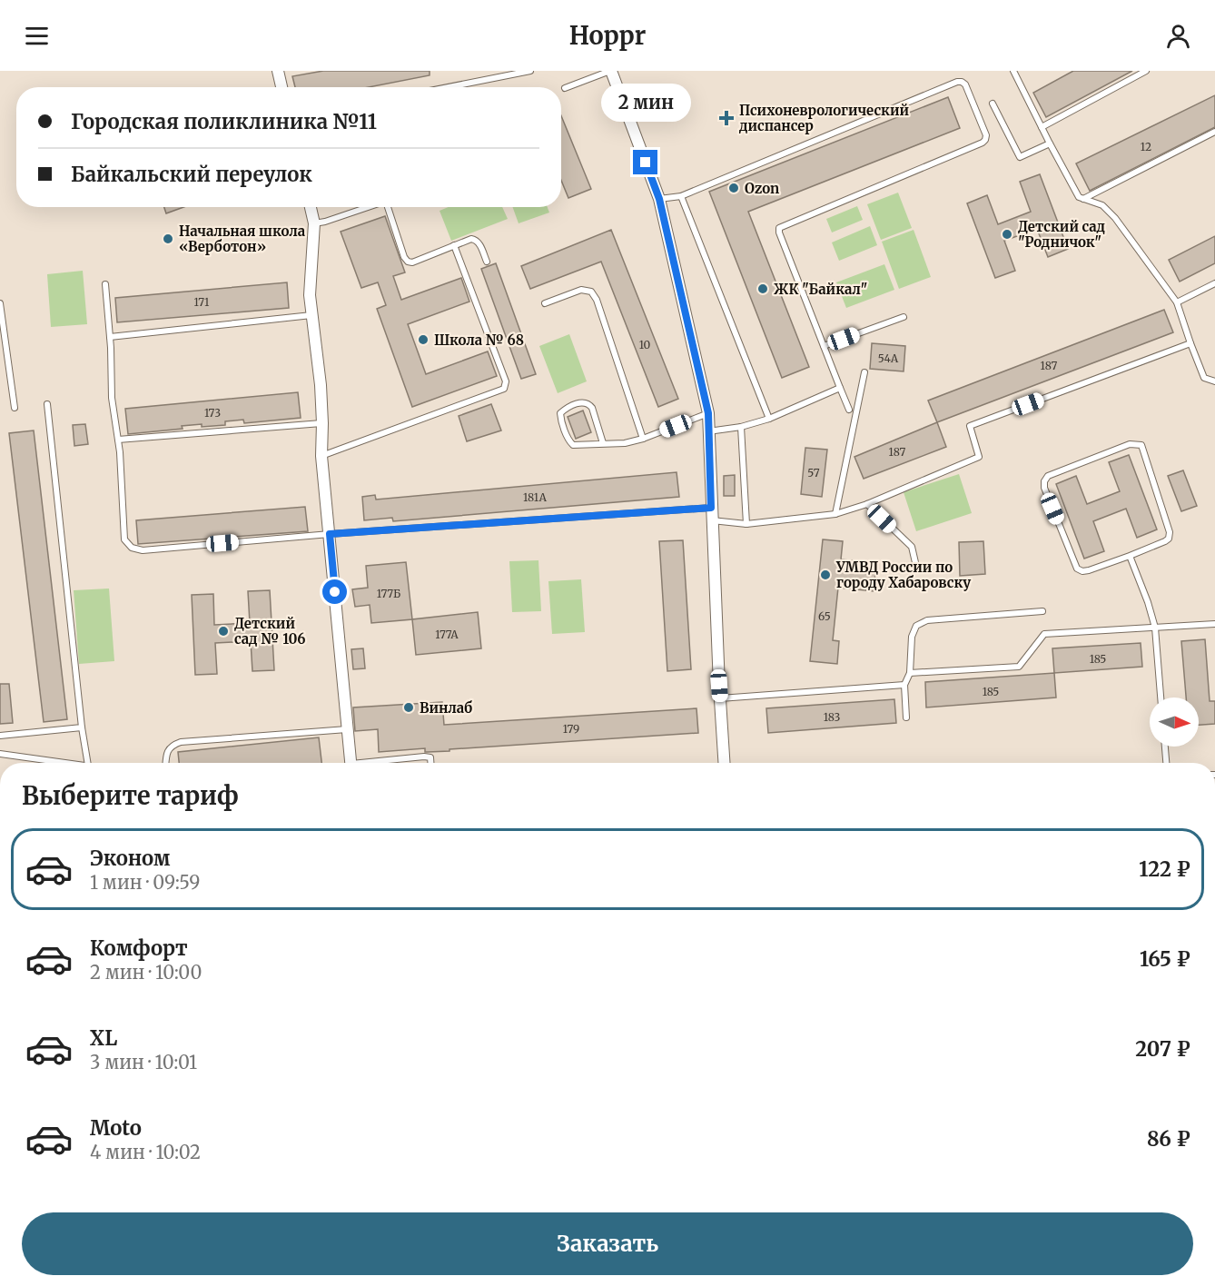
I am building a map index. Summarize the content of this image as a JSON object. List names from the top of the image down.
{
  "places": {
    "health": ["Психоневрологический диспансер"],
    "other": [
      "Ozon",
      "Детский сад \"Родничок\"",
      "Начальная школа «Верботон»",
      "ЖК \"Байкал\"",
      "Школа № 68",
      "УМВД России по городу Хабаровску",
      "Детский сад № 106",
      "Винлаб"
    ]
  },
  "house_numbers": [
    "12",
    "171",
    "10",
    "54А",
    "187",
    "173",
    "187",
    "57",
    "181А",
    "177Б",
    "65",
    "177А",
    "185",
    "185",
    "183",
    "179"
  ],
  "north": "right",
  "page": {
    "header": "Hoppr",
    "bubble": "2 мин",
    "banner": ["Городская поликлиника №11", "Байкальский переулок"],
    "heading": "Выберите тариф",
    "list": [
      {
        "name": "Эконом",
        "note": "1 мин · 09:59",
        "value": "122 ₽"
      },
      {
        "name": "Комфорт",
        "note": "2 мин · 10:00",
        "value": "165 ₽"
      },
      {
        "name": "XL",
        "note": "3 мин · 10:01",
        "value": "207 ₽"
      },
      {
        "name": "Moto",
        "note": "4 мин · 10:02",
        "value": "86 ₽"
      }
    ],
    "buttons": "Заказать"
  }
}
